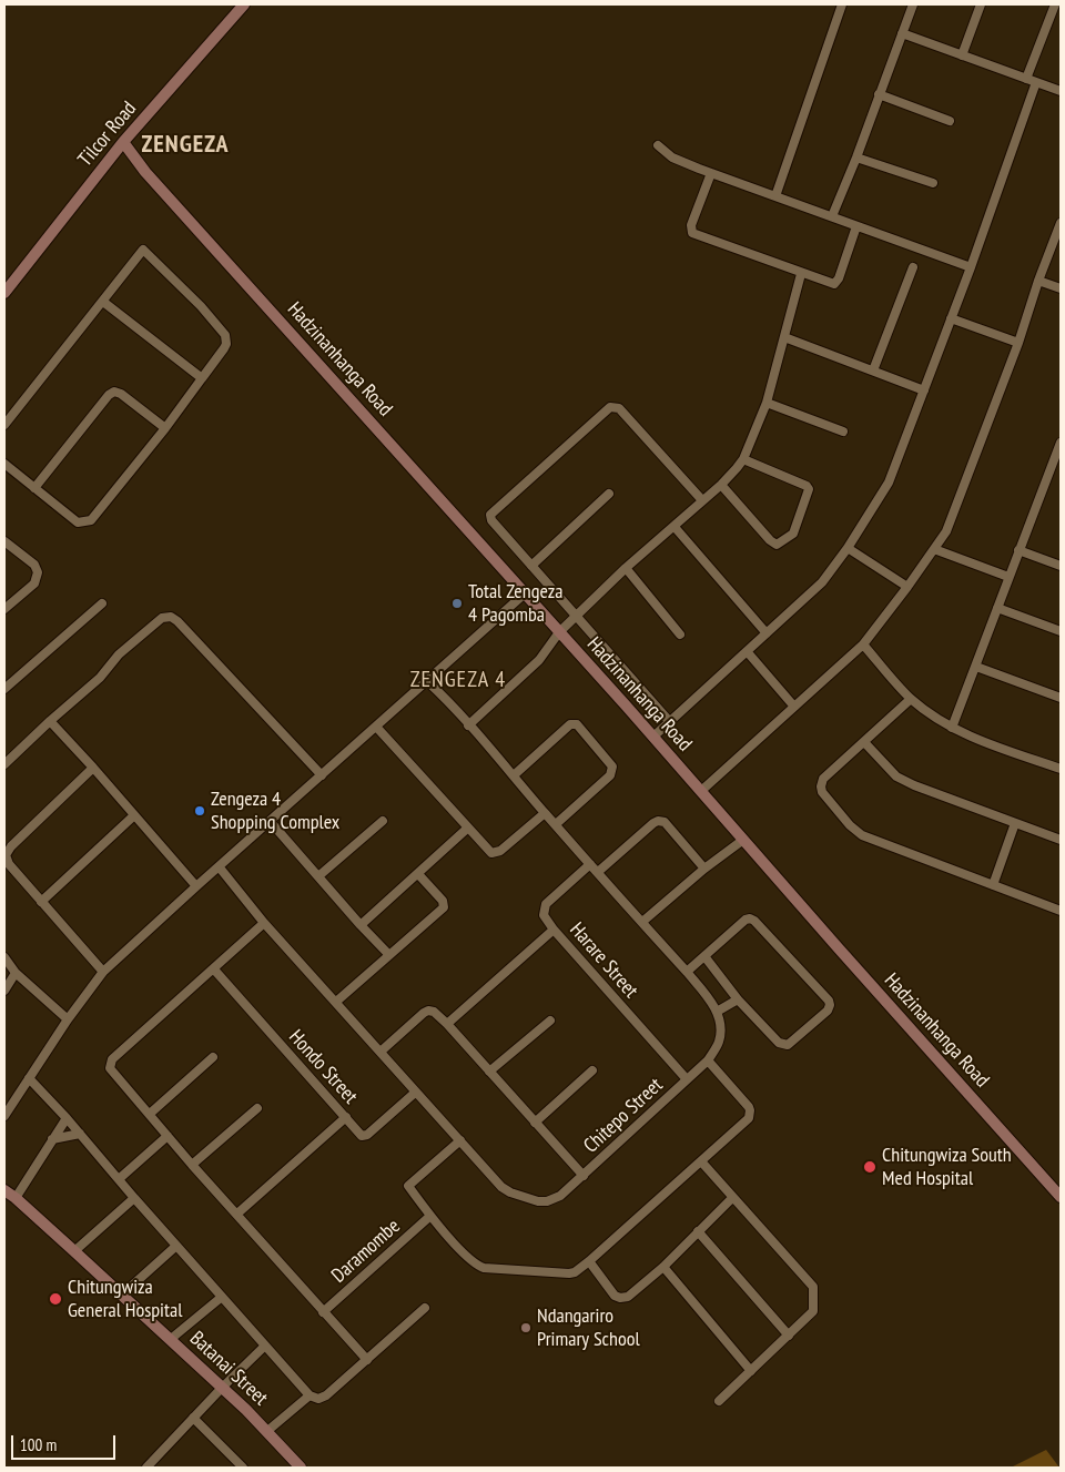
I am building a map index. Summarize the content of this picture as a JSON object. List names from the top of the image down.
{
  "streets": {
    "street": [
      "Tilcor Road",
      "Hadzinanhanga Road",
      "Harare Street",
      "Hondo Street",
      "Chitepo Street",
      "Daramombe",
      "Batanai Street"
    ]
  },
  "crossings": [
    ["Tilcor Road", "Hadzinanhanga Road"],
    ["Harare Street", "Chitepo Street"],
    ["Hondo Street", "Chitepo Street"]
  ],
  "districts": ["ZENGEZA", "ZENGEZA 4"],
  "places": [
    "Total Zengeza 4 Pagomba",
    "Zengeza 4 Shopping Complex",
    "Chitungwiza South Med Hospital",
    "Chitungwiza General Hospital",
    "Ndangariro Primary School"
  ],
  "scale_bar": "100 m"
}
